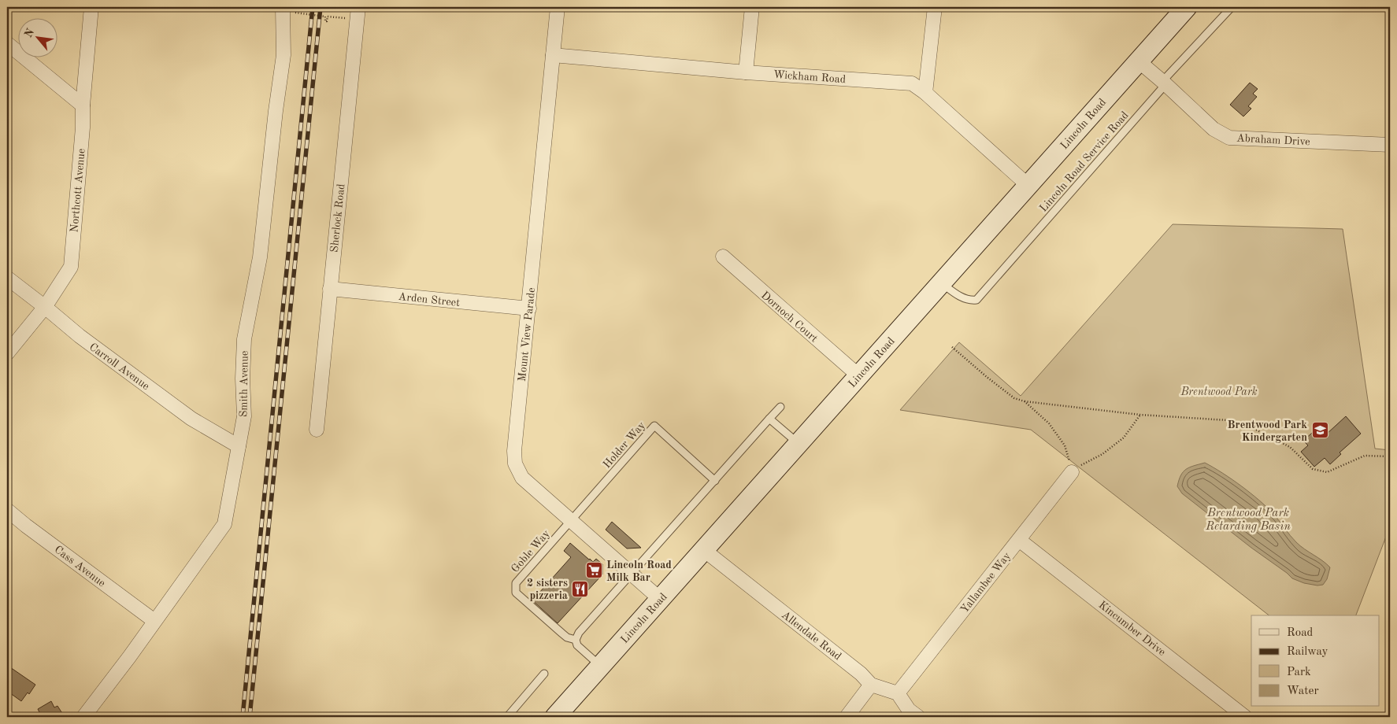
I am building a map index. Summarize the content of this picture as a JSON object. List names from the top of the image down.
{
  "streets": {
    "main road": ["Lincoln Road"],
    "street": [
      "Wickham Road",
      "Abraham Drive",
      "Northcott Avenue",
      "Sherlock Road",
      "Arden Street",
      "Dornoch Court",
      "Mount View Parade",
      "Carroll Avenue",
      "Smith Avenue",
      "Cass Avenue",
      "Yallambee Way",
      "Kincumber Drive",
      "Allendale Road"
    ],
    "lane": ["Lincoln Road Service Road", "Holder Way", "Goble Way"]
  },
  "crossings": [
    ["Wickham Road", "Lincoln Road"],
    ["Wickham Road", "Mount View Parade"],
    ["Lincoln Road", "Abraham Drive"],
    ["Lincoln Road", "Lincoln Road Service Road"],
    ["Lincoln Road", "Dornoch Court"],
    ["Lincoln Road", "Mount View Parade"],
    ["Lincoln Road", "Allendale Road"],
    ["Abraham Drive", "Lincoln Road Service Road"],
    ["Northcott Avenue", "Carroll Avenue"],
    ["Sherlock Road", "Arden Street"],
    ["Arden Street", "Mount View Parade"],
    ["Mount View Parade", "Holder Way"],
    ["Mount View Parade", "Goble Way"],
    ["Carroll Avenue", "Smith Avenue"],
    ["Smith Avenue", "Cass Avenue"],
    ["Holder Way", "Goble Way"],
    ["Yallambee Way", "Kincumber Drive"],
    ["Yallambee Way", "Allendale Road"]
  ],
  "water": ["Brentwood Park Retarding Basin"],
  "parks": ["Brentwood Park"],
  "places": {
    "school or university": ["Brentwood Park Kindergarten"],
    "supermarket": ["Lincoln Road Milk Bar"],
    "restaurant": ["2 sisters pizzeria"]
  },
  "legend": [
    "Road",
    "Railway",
    "Park",
    "Water"
  ],
  "north": "top left"
}
